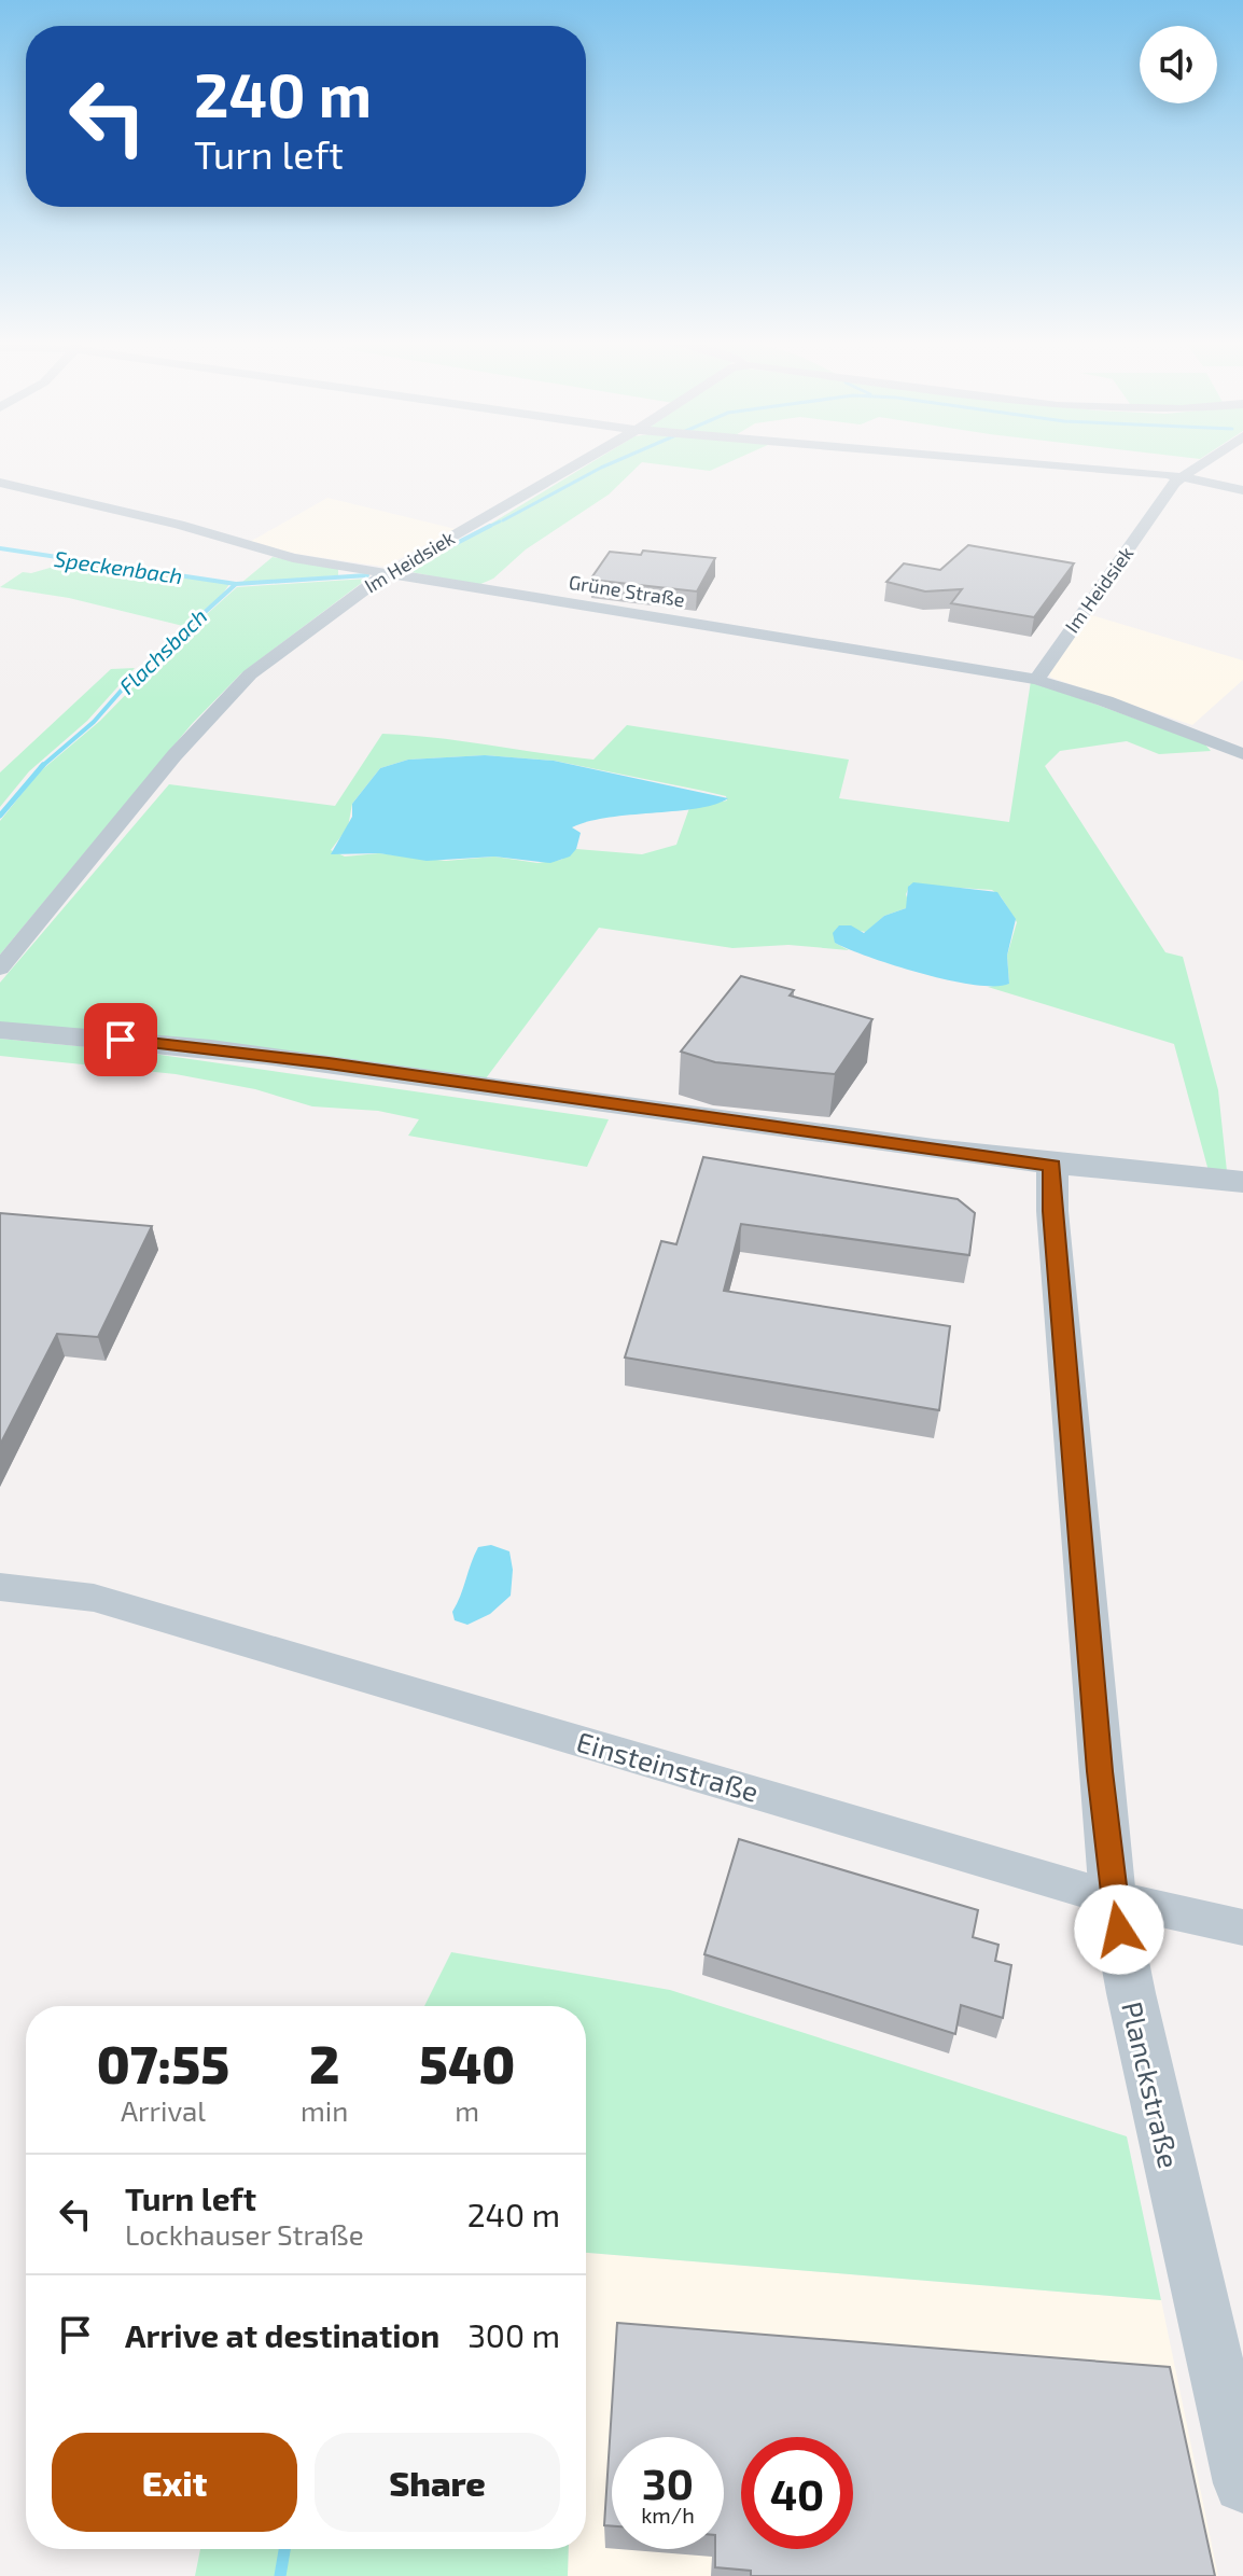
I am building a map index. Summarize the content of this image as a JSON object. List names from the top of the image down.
{
  "streets": {
    "street": [
      "Im Heidsiek",
      "Grüne Straße",
      "Einsteinstraße",
      "Planckstraße"
    ]
  },
  "crossings": [
    ["Im Heidsiek", "Grüne Straße"],
    ["Einsteinstraße", "Planckstraße"]
  ],
  "water": ["Speckenbach", "Flachsbach"],
  "page": {
    "turn": ["240 m", "Turn left"],
    "eta": [
      "07:55",
      "Arrival",
      "2",
      "min",
      "540",
      "m"
    ],
    "list": [
      {
        "name": "Turn left",
        "note": "Lockhauser Straße",
        "value": "240 m"
      },
      {
        "name": "Arrive at destination",
        "value": "300 m"
      }
    ],
    "buttons": ["Exit", "Share"],
    "speed": "30 km/h",
    "limit": "40"
  }
}
